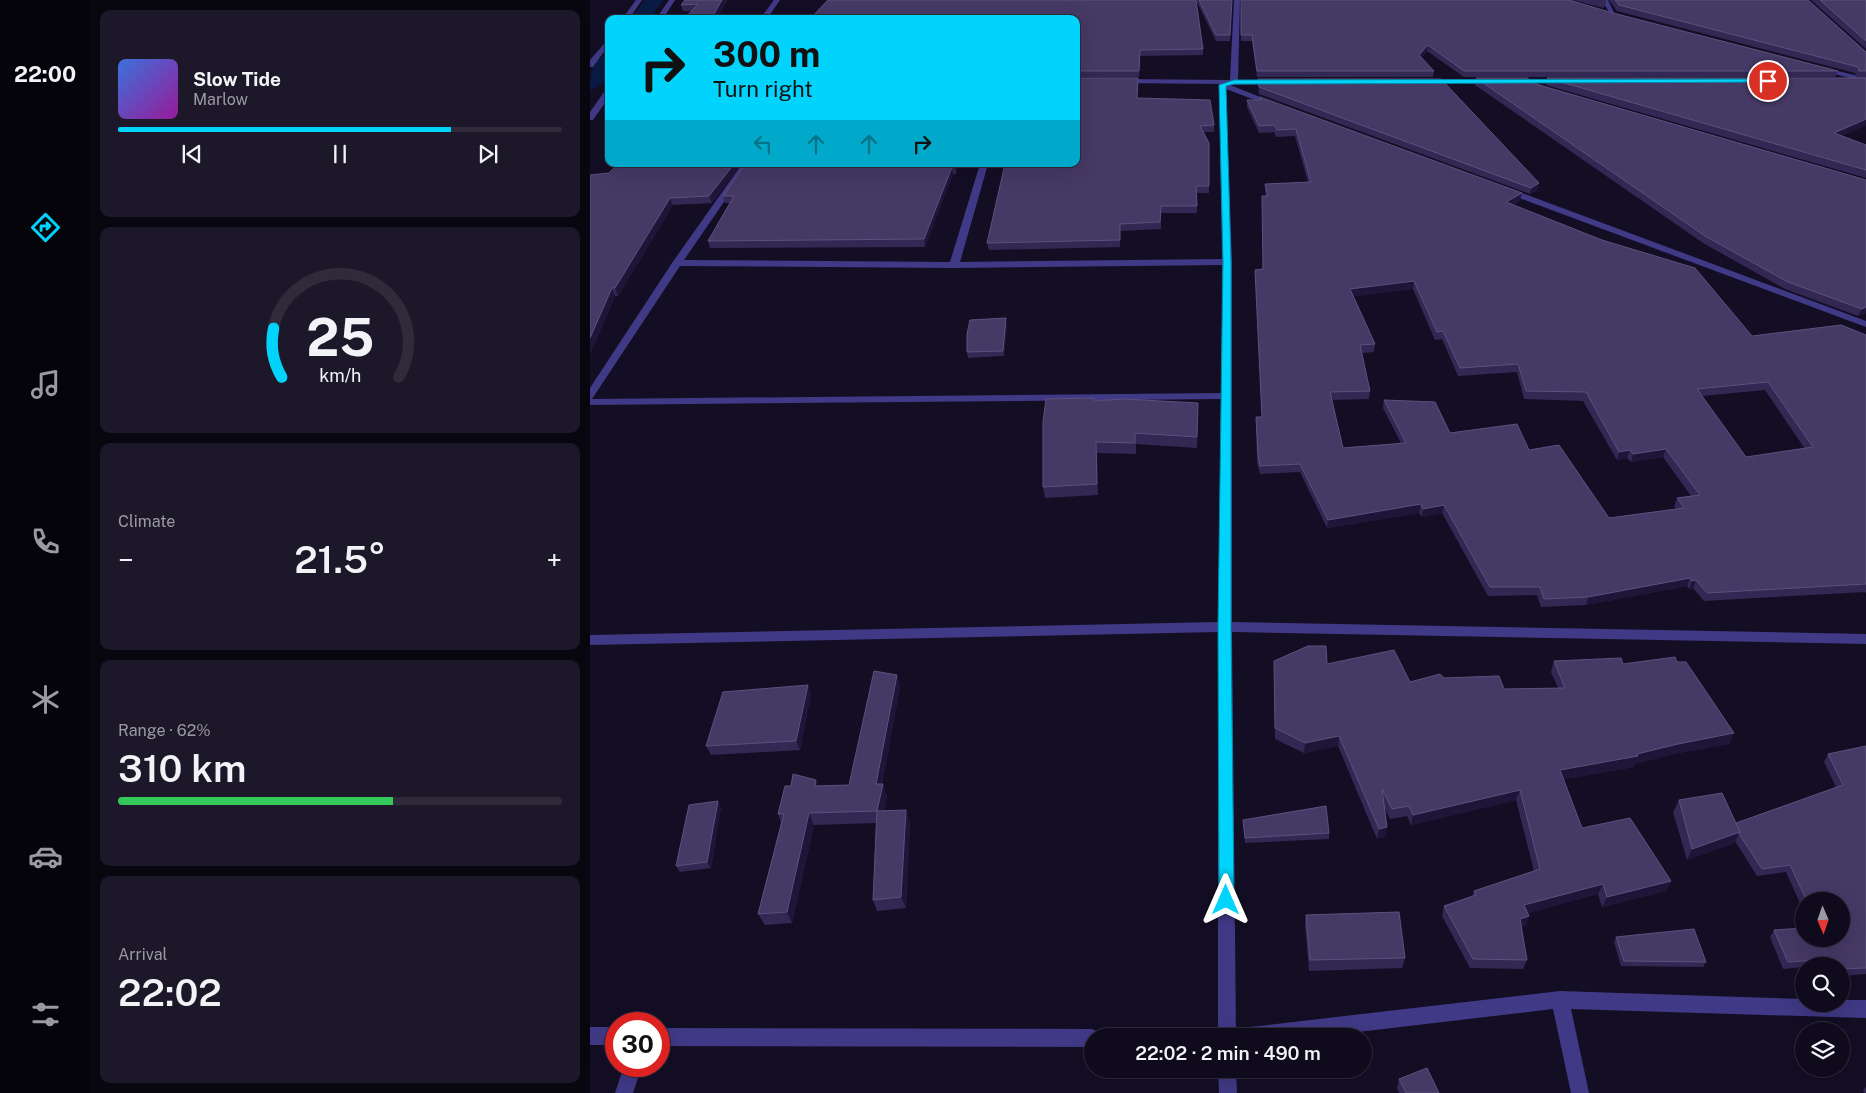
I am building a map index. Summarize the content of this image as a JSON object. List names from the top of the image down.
{
  "north": "bottom",
  "page": {
    "tabs": "22:00",
    "turn": ["300 m", "Turn right"],
    "song": ["Slow Tide", "Marlow"],
    "tile": [
      "Climate",
      ["Range · 62%", "310 km"],
      ["Arrival", "22:02"]
    ],
    "heat": ["−", "21.5°", "+"],
    "limit": "30",
    "trip": "22:02 · 2 min · 490 m",
    "gauge": ["25", "km/h"]
  }
}
